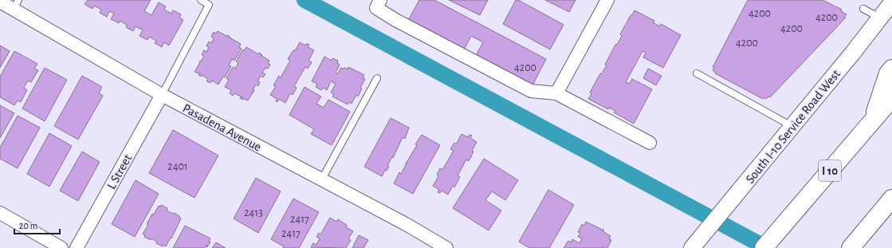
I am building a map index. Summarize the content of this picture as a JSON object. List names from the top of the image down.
{
  "streets": {
    "highway": ["I 10"],
    "street": ["South I-10 Service Road West", "Pasadena Avenue", "L Street"]
  },
  "crossings": [
    ["Pasadena Avenue", "L Street"]
  ],
  "house_numbers": [
    "4200",
    "4200",
    "4200",
    "4200",
    "4200",
    "2401",
    "2413",
    "2417",
    "2417"
  ],
  "scale_bar": "20 m"
}
